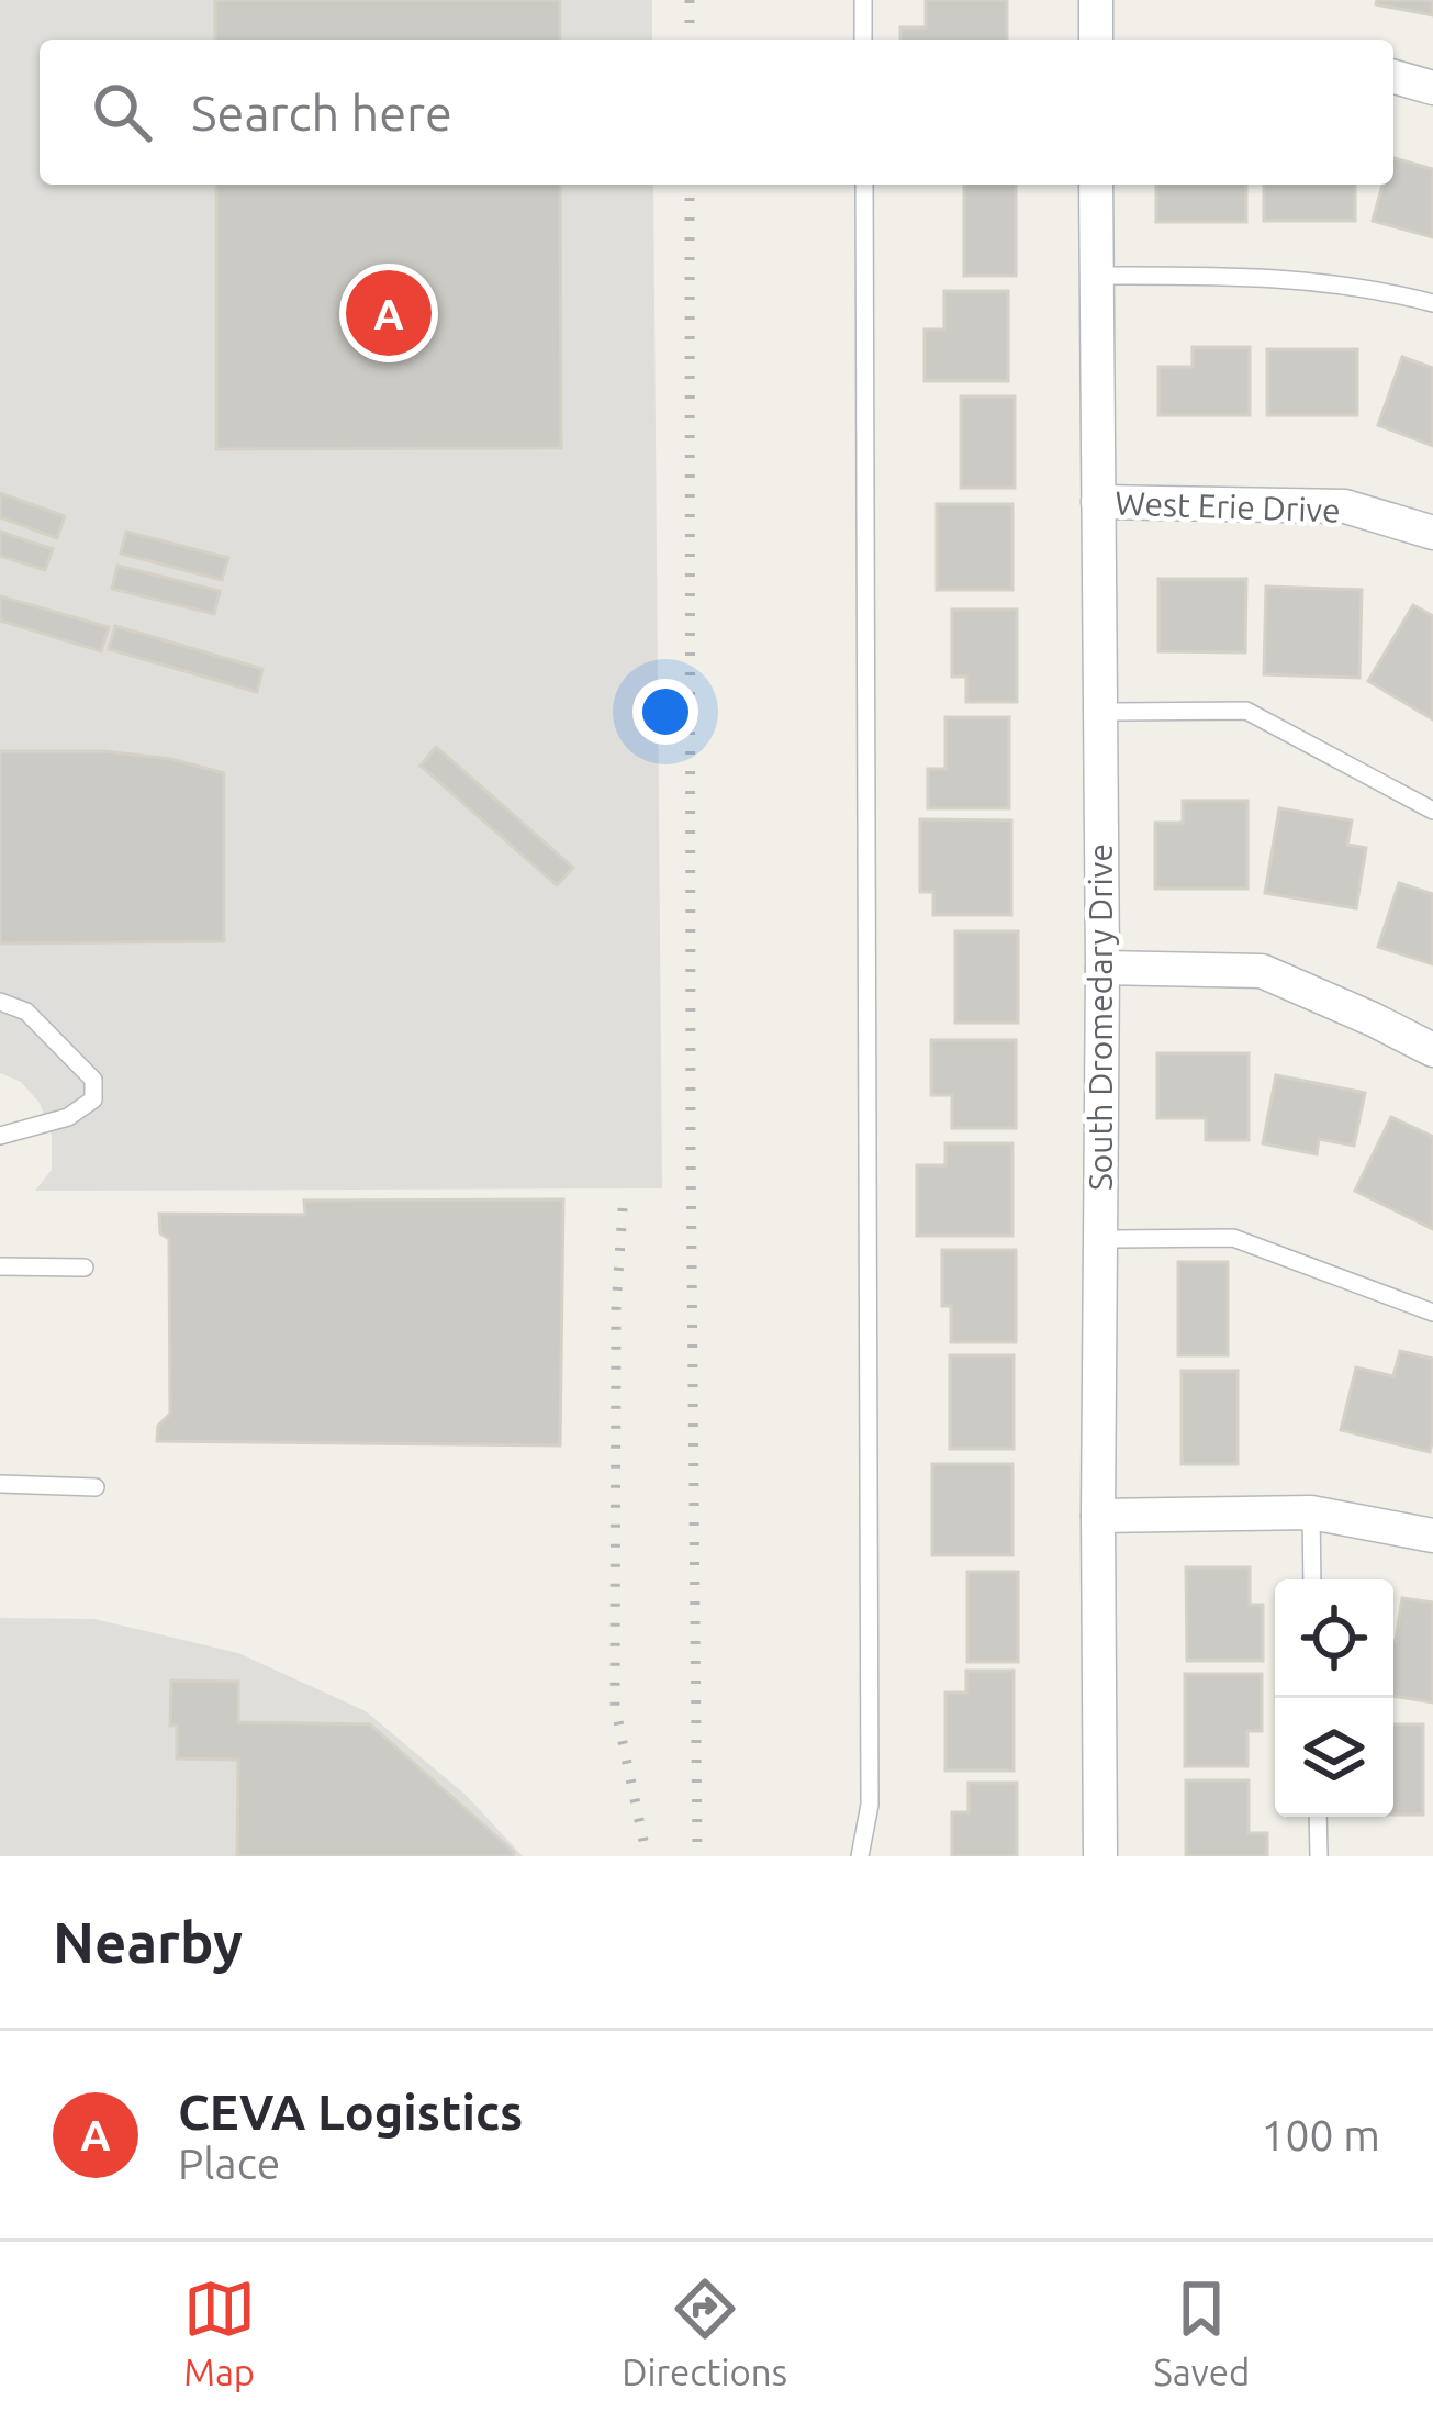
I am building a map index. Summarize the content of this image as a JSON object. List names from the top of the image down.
{
  "streets": {
    "street": ["West Erie Drive", "South Dromedary Drive"]
  },
  "crossings": [
    ["West Erie Drive", "South Dromedary Drive"]
  ],
  "page": {
    "search": "Search here",
    "pins": "A",
    "heading": "Nearby",
    "list": [
      {
        "mark": "A",
        "name": "CEVA Logistics",
        "note": "Place",
        "value": "100 m"
      }
    ],
    "nav": ["Map", "Directions", "Saved"]
  }
}
